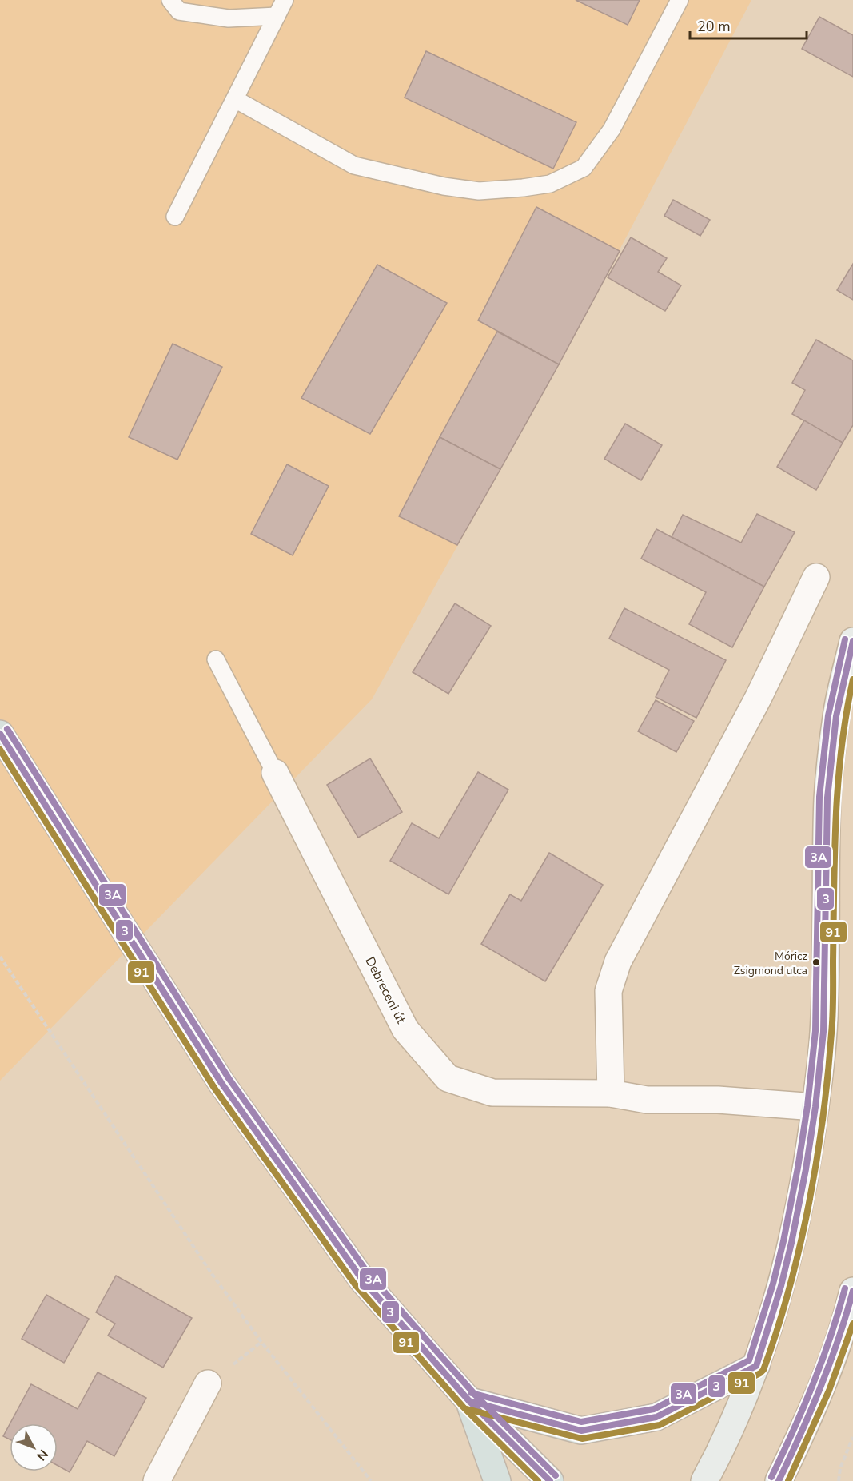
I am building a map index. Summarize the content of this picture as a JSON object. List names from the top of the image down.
{
  "streets": {
    "street": ["Debreceni út"]
  },
  "places": ["Móricz Zsigmond utca"],
  "lines": ["transit line 3A", "transit line 3", "transit line 91"],
  "scale_bar": "20 m",
  "north": "bottom right"
}
